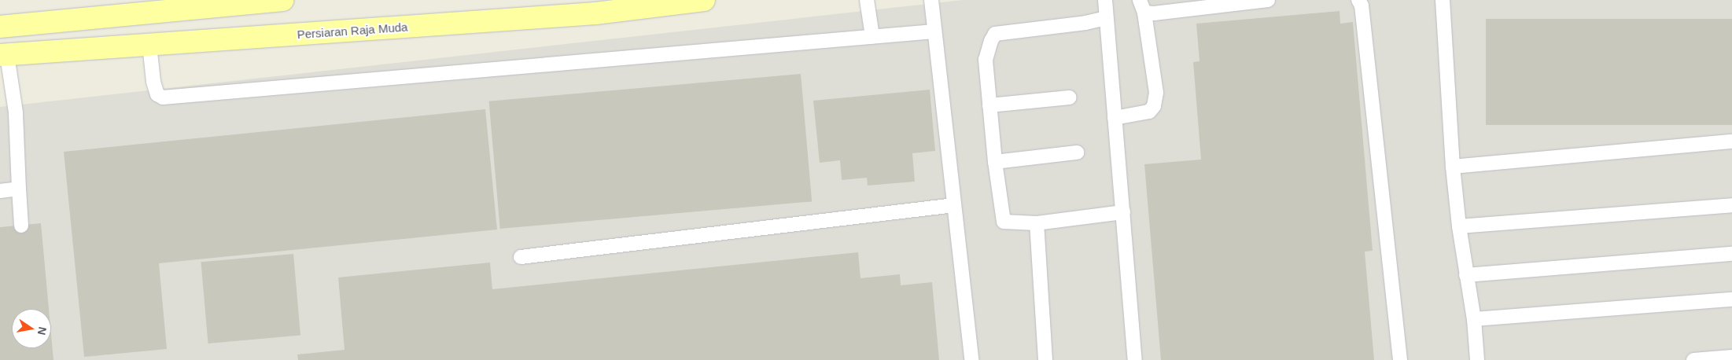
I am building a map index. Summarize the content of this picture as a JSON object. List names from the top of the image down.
{
  "streets": {
    "main road": ["Persiaran Raja Muda"]
  },
  "north": "right"
}
